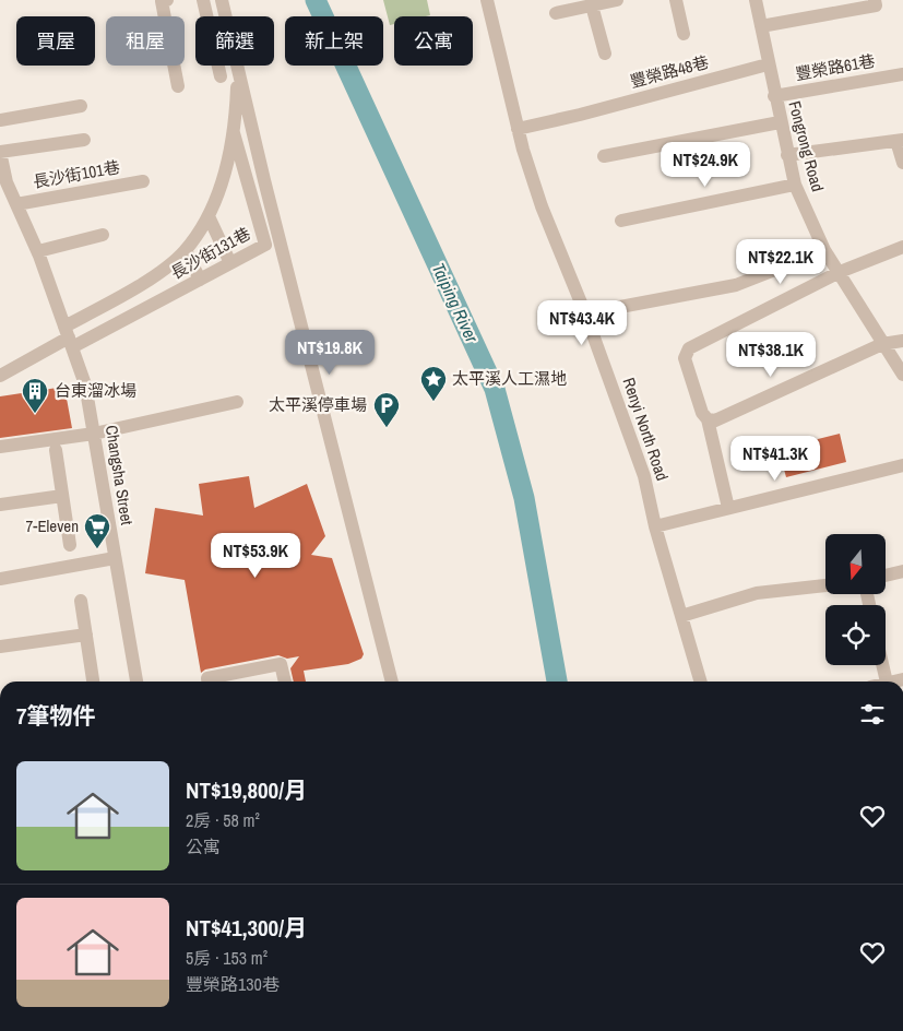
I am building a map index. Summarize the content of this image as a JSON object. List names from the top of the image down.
{
  "streets": {
    "street": [
      "豐榮路61巷",
      "豐榮路48巷",
      "Fongrong Road",
      "長沙街101巷",
      "長沙街131巷",
      "Renyi North Road",
      "Changsha Street"
    ]
  },
  "crossings": [
    ["豐榮路61巷", "Fongrong Road"],
    ["豐榮路48巷", "Fongrong Road"],
    ["豐榮路48巷", "Renyi North Road"],
    ["長沙街101巷", "Changsha Street"],
    ["長沙街131巷", "Changsha Street"]
  ],
  "water": ["Taiping River"],
  "places": {
    "place": ["太平溪人工濕地"],
    "building": ["台東溜冰場"],
    "parking": ["太平溪停車場"],
    "supermarket": ["7-Eleven"]
  },
  "north": "bottom",
  "page": {
    "chip": [
      "買屋",
      "租屋",
      "篩選",
      "新上架",
      "公寓"
    ],
    "price": [
      "NT$24.9K",
      "NT$22.1K",
      "NT$43.4K",
      "NT$19.8K",
      "NT$38.1K",
      "NT$41.3K",
      "NT$53.9K"
    ],
    "heading": "7筆物件",
    "list": [
      {
        "name": "NT$19,800/月",
        "note": "2房 · 58 m² · 公寓"
      },
      {
        "name": "NT$41,300/月",
        "note": "5房 · 153 m² · 豐榮路130巷"
      }
    ]
  }
}
